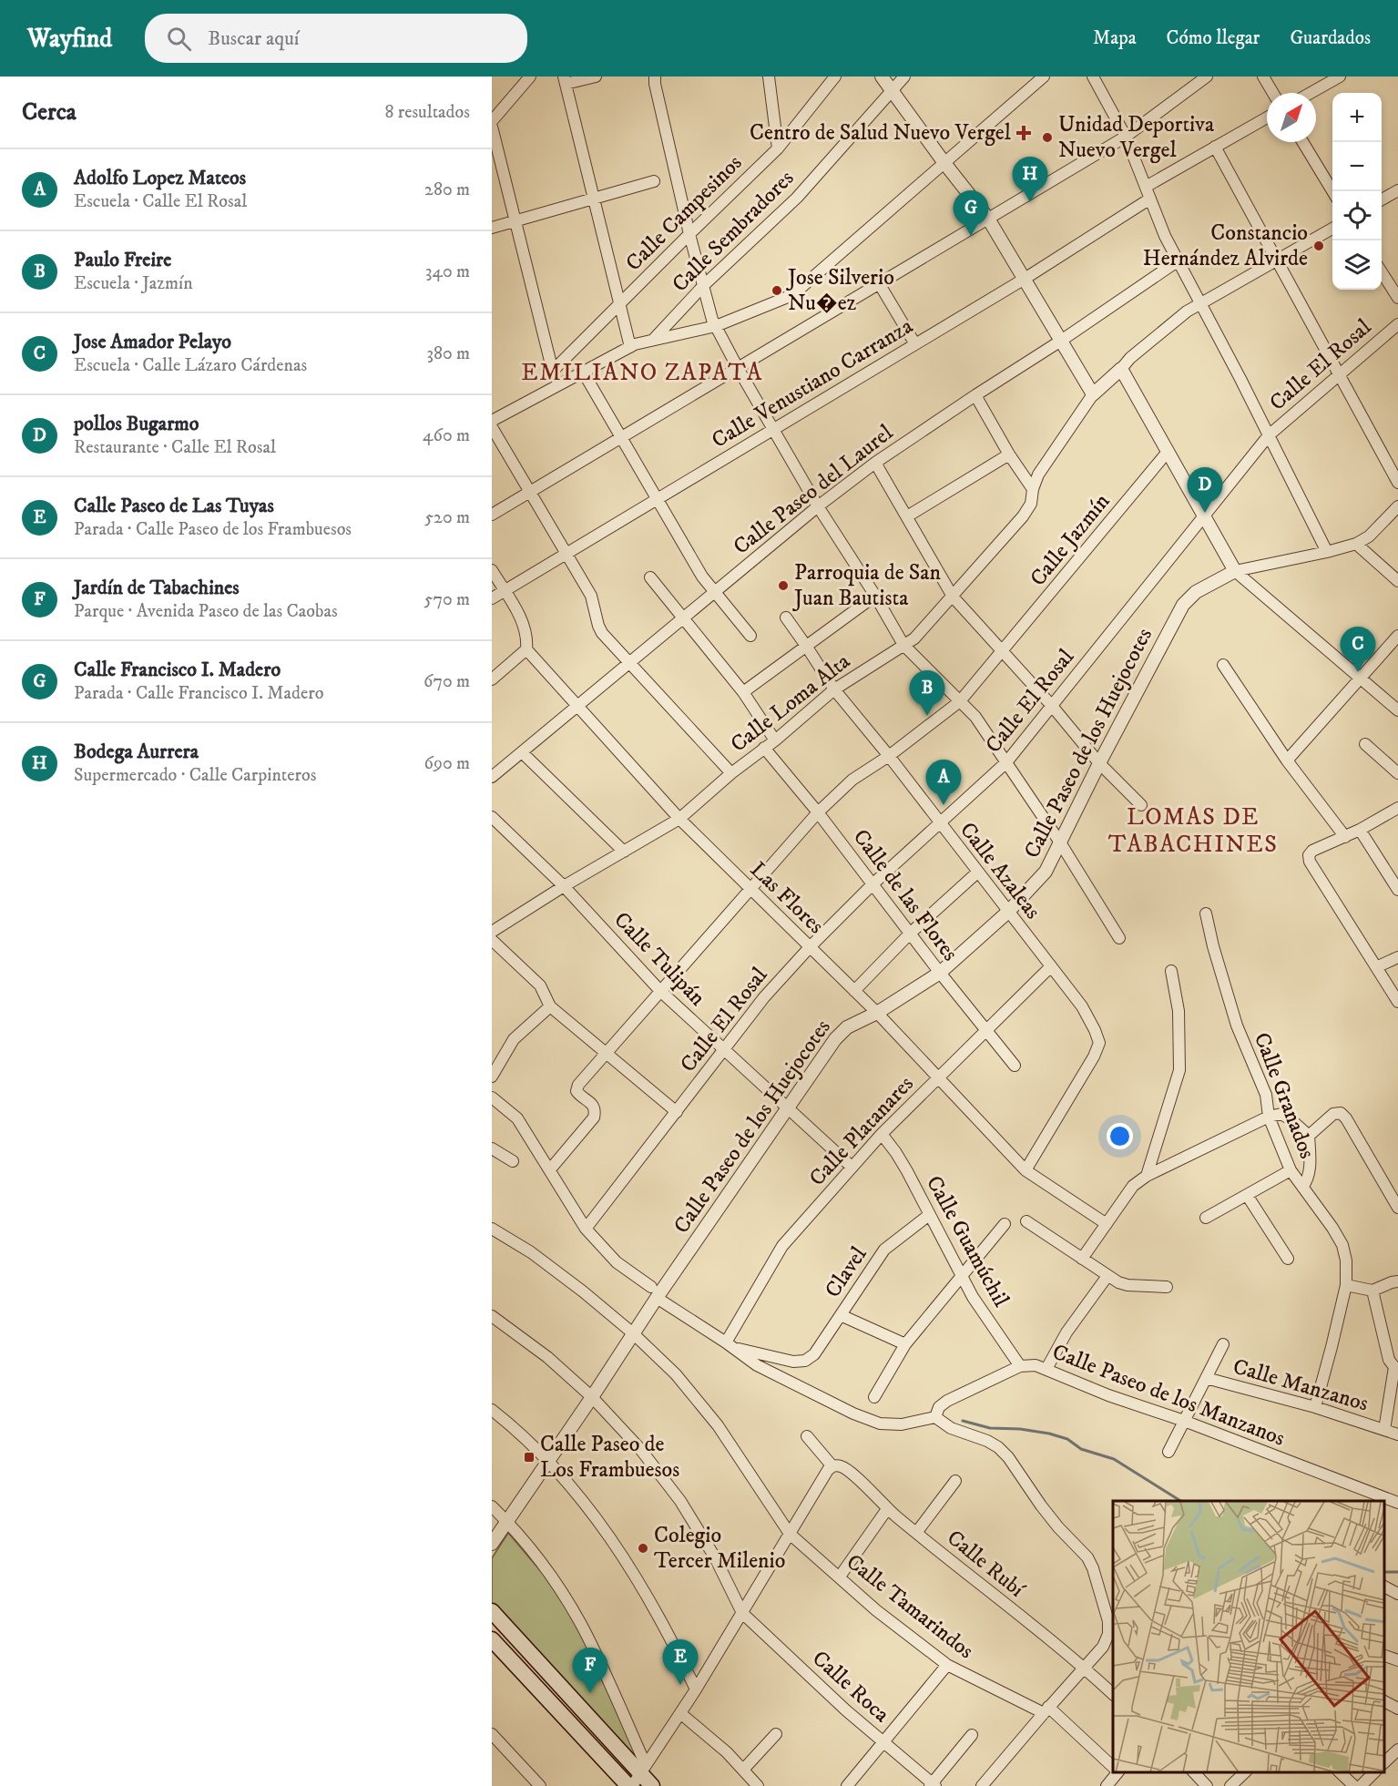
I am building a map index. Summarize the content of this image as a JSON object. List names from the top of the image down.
{
  "streets": {
    "street": [
      "Calle Campesinos",
      "Calle Sembradores",
      "Calle El Rosal",
      "Calle Venustiano Carranza",
      "Calle Paseo del Laurel",
      "Calle Jazmín",
      "Calle Loma Alta",
      "Calle Paseo de los Huejocotes",
      "Calle Azaleas",
      "Calle de las Flores",
      "Las Flores",
      "Calle Tulipán",
      "Calle Granados",
      "Calle Platanares",
      "Calle Guamúchil",
      "Clavel",
      "Calle Manzanos",
      "Calle Paseo de los Manzanos",
      "Calle Rubí",
      "Calle Tamarindos",
      "Calle Roca"
    ]
  },
  "crossings": [
    ["Calle El Rosal", "Calle Azaleas"],
    ["Calle El Rosal", "Calle de las Flores"],
    ["Calle El Rosal", "Las Flores"],
    ["Calle El Rosal", "Calle Tulipán"],
    ["Calle Paseo del Laurel", "Las Flores"],
    ["Calle Jazmín", "Calle Azaleas"],
    ["Calle Jazmín", "Calle de las Flores"],
    ["Calle Jazmín", "Las Flores"],
    ["Calle Jazmín", "Calle Tulipán"],
    ["Calle Loma Alta", "Calle Azaleas"],
    ["Calle Loma Alta", "Calle de las Flores"],
    ["Calle Loma Alta", "Las Flores"],
    ["Calle Loma Alta", "Calle Tulipán"],
    ["Calle Paseo de los Huejocotes", "Calle Azaleas"],
    ["Calle Paseo de los Huejocotes", "Calle de las Flores"],
    ["Calle Paseo de los Huejocotes", "Las Flores"],
    ["Calle Paseo de los Huejocotes", "Calle Tulipán"],
    ["Calle Paseo de los Huejocotes", "Calle Tamarindos"],
    ["Calle Azaleas", "Las Flores"],
    ["Calle Azaleas", "Calle Platanares"],
    ["Calle de las Flores", "Calle Platanares"],
    ["Las Flores", "Calle Platanares"],
    ["Calle Tulipán", "Calle Platanares"],
    ["Calle Granados", "Calle Manzanos"],
    ["Calle Platanares", "Calle Guamúchil"],
    ["Calle Platanares", "Clavel"],
    ["Calle Guamúchil", "Clavel"],
    ["Calle Guamúchil", "Calle Paseo de los Manzanos"]
  ],
  "districts": ["EMILIANO ZAPATA", "LOMAS DE TABACHINES"],
  "places": {
    "health": ["Centro de Salud Nuevo Vergel"],
    "other": [
      "Unidad Deportiva Nuevo Vergel",
      "Constancio Hernández Alvirde",
      "Jose Silverio Nu�ez",
      "Parroquia de San Juan Bautista",
      "Colegio Tercer Milenio"
    ],
    "transit": ["Calle Paseo de Los Frambuesos"]
  },
  "north": "top right",
  "page": {
    "header": "Wayfind",
    "search": "Buscar aquí",
    "nav": ["Mapa", "Cómo llegar", "Guardados"],
    "heading": ["Cerca", "8 resultados"],
    "map_buttons": ["+", "−"],
    "list": [
      {
        "mark": "A",
        "name": "Adolfo Lopez Mateos",
        "note": "Escuela · Calle El Rosal",
        "value": "280 m"
      },
      {
        "mark": "B",
        "name": "Paulo Freire",
        "note": "Escuela · Jazmín",
        "value": "340 m"
      },
      {
        "mark": "C",
        "name": "Jose Amador Pelayo",
        "note": "Escuela · Calle Lázaro Cárdenas",
        "value": "380 m"
      },
      {
        "mark": "D",
        "name": "pollos Bugarmo",
        "note": "Restaurante · Calle El Rosal",
        "value": "460 m"
      },
      {
        "mark": "E",
        "name": "Calle Paseo de Las Tuyas",
        "note": "Parada · Calle Paseo de los Frambuesos",
        "value": "520 m"
      },
      {
        "mark": "F",
        "name": "Jardín de Tabachines",
        "note": "Parque · Avenida Paseo de las Caobas",
        "value": "570 m"
      },
      {
        "mark": "G",
        "name": "Calle Francisco I. Madero",
        "note": "Parada · Calle Francisco I. Madero",
        "value": "670 m"
      },
      {
        "mark": "H",
        "name": "Bodega Aurrera",
        "note": "Supermercado · Calle Carpinteros",
        "value": "690 m"
      }
    ],
    "pins": [
      "H",
      "G",
      "D",
      "C",
      "B",
      "A",
      "E",
      "F"
    ]
  }
}
